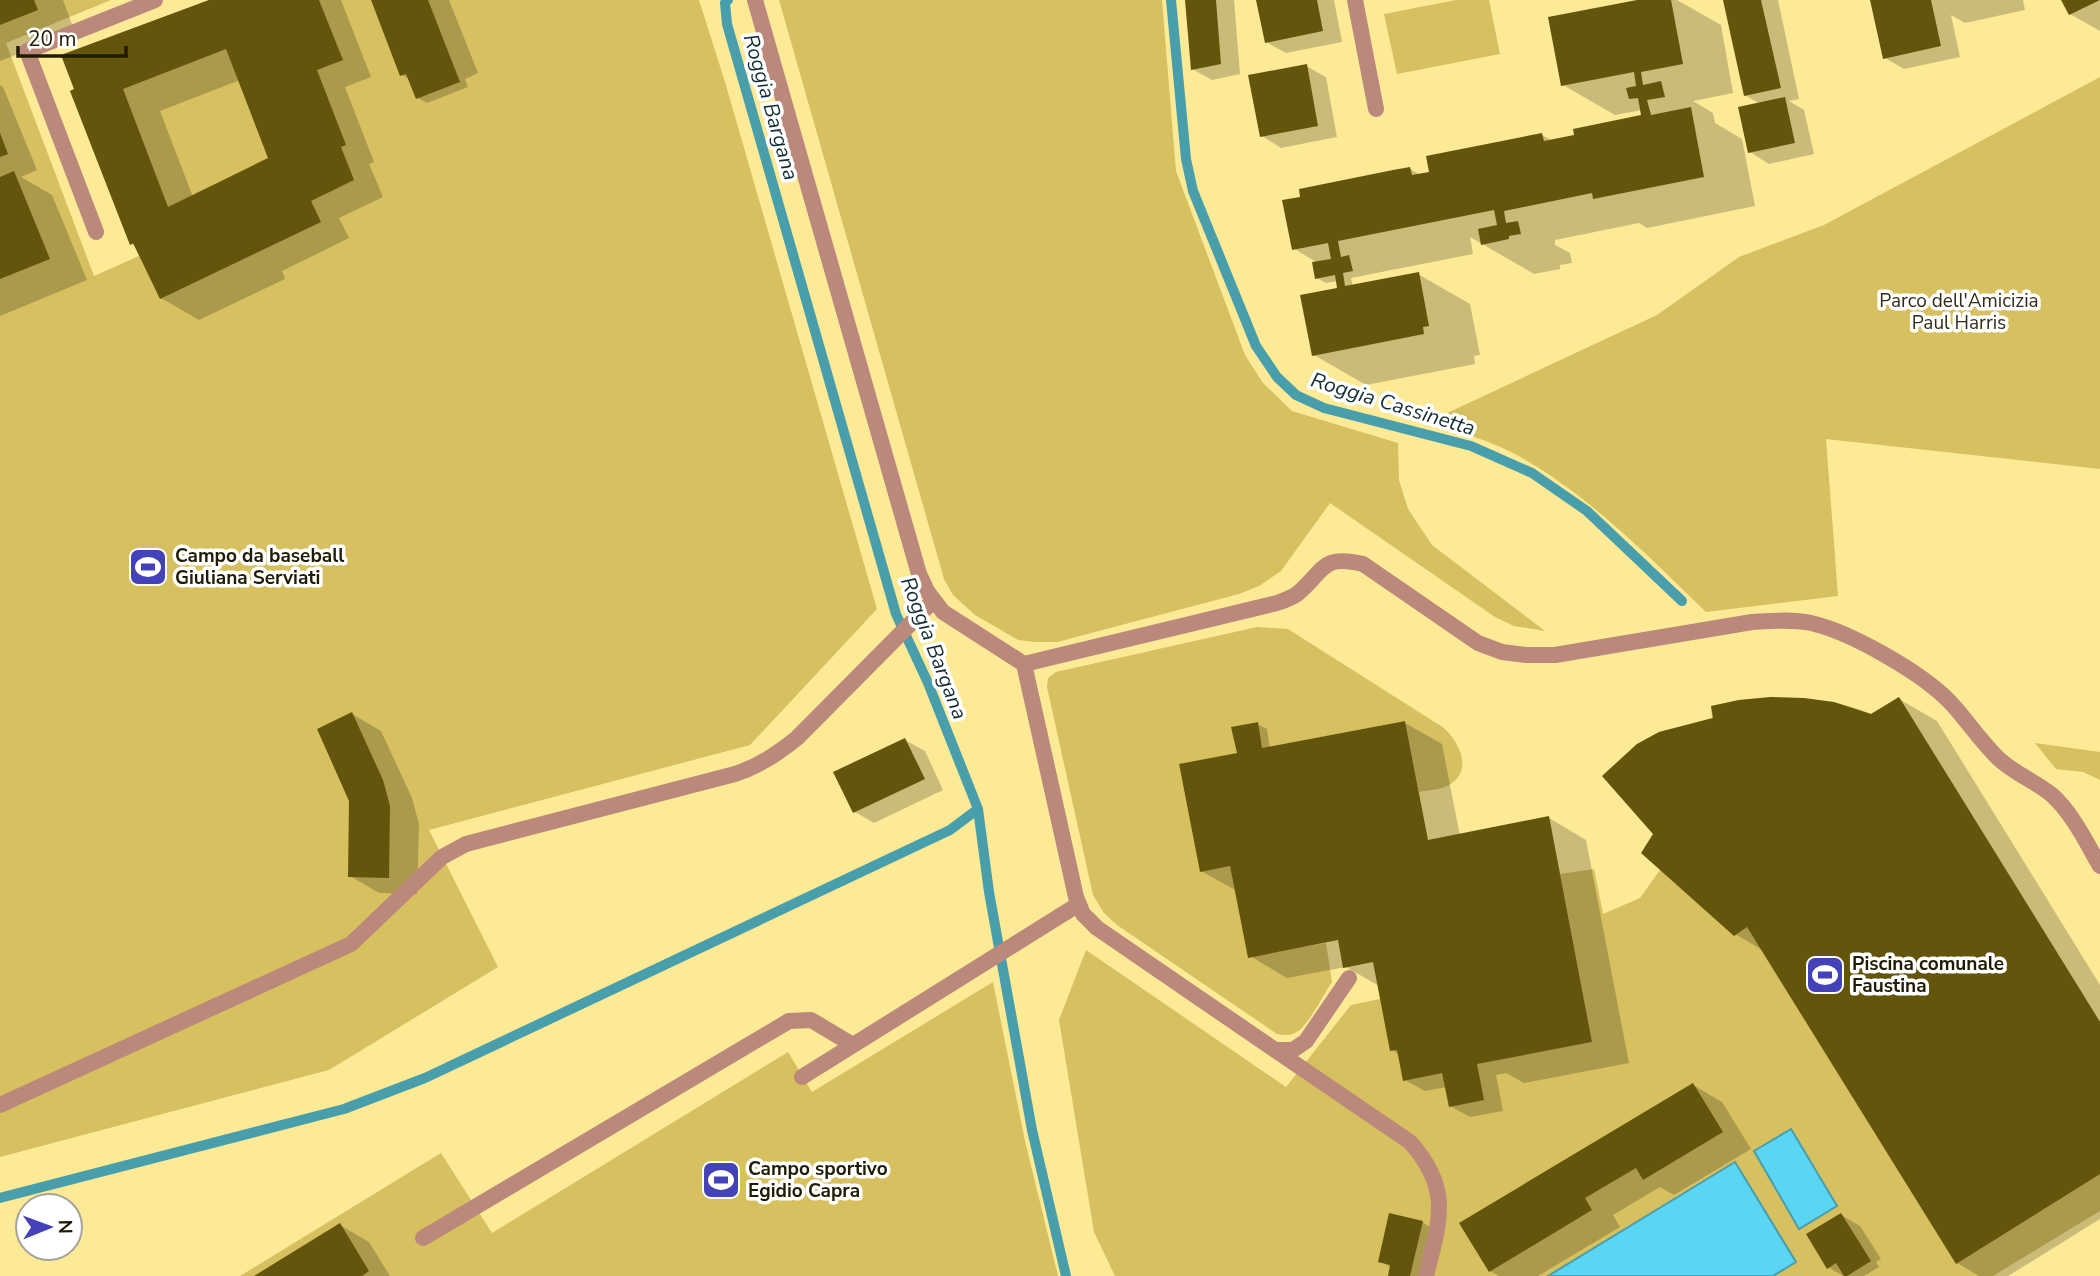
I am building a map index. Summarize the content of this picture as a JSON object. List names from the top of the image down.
{
  "water": ["Roggia Bargana", "Roggia Cassinetta"],
  "parks": ["Parco dell'Amicizia Paul Harris"],
  "places": {
    "sports": ["Campo da baseball Giuliana Serviati", "Piscina comunale Faustina", "Campo sportivo Egidio Capra"]
  },
  "scale_bar": "20 m",
  "north": "right"
}
